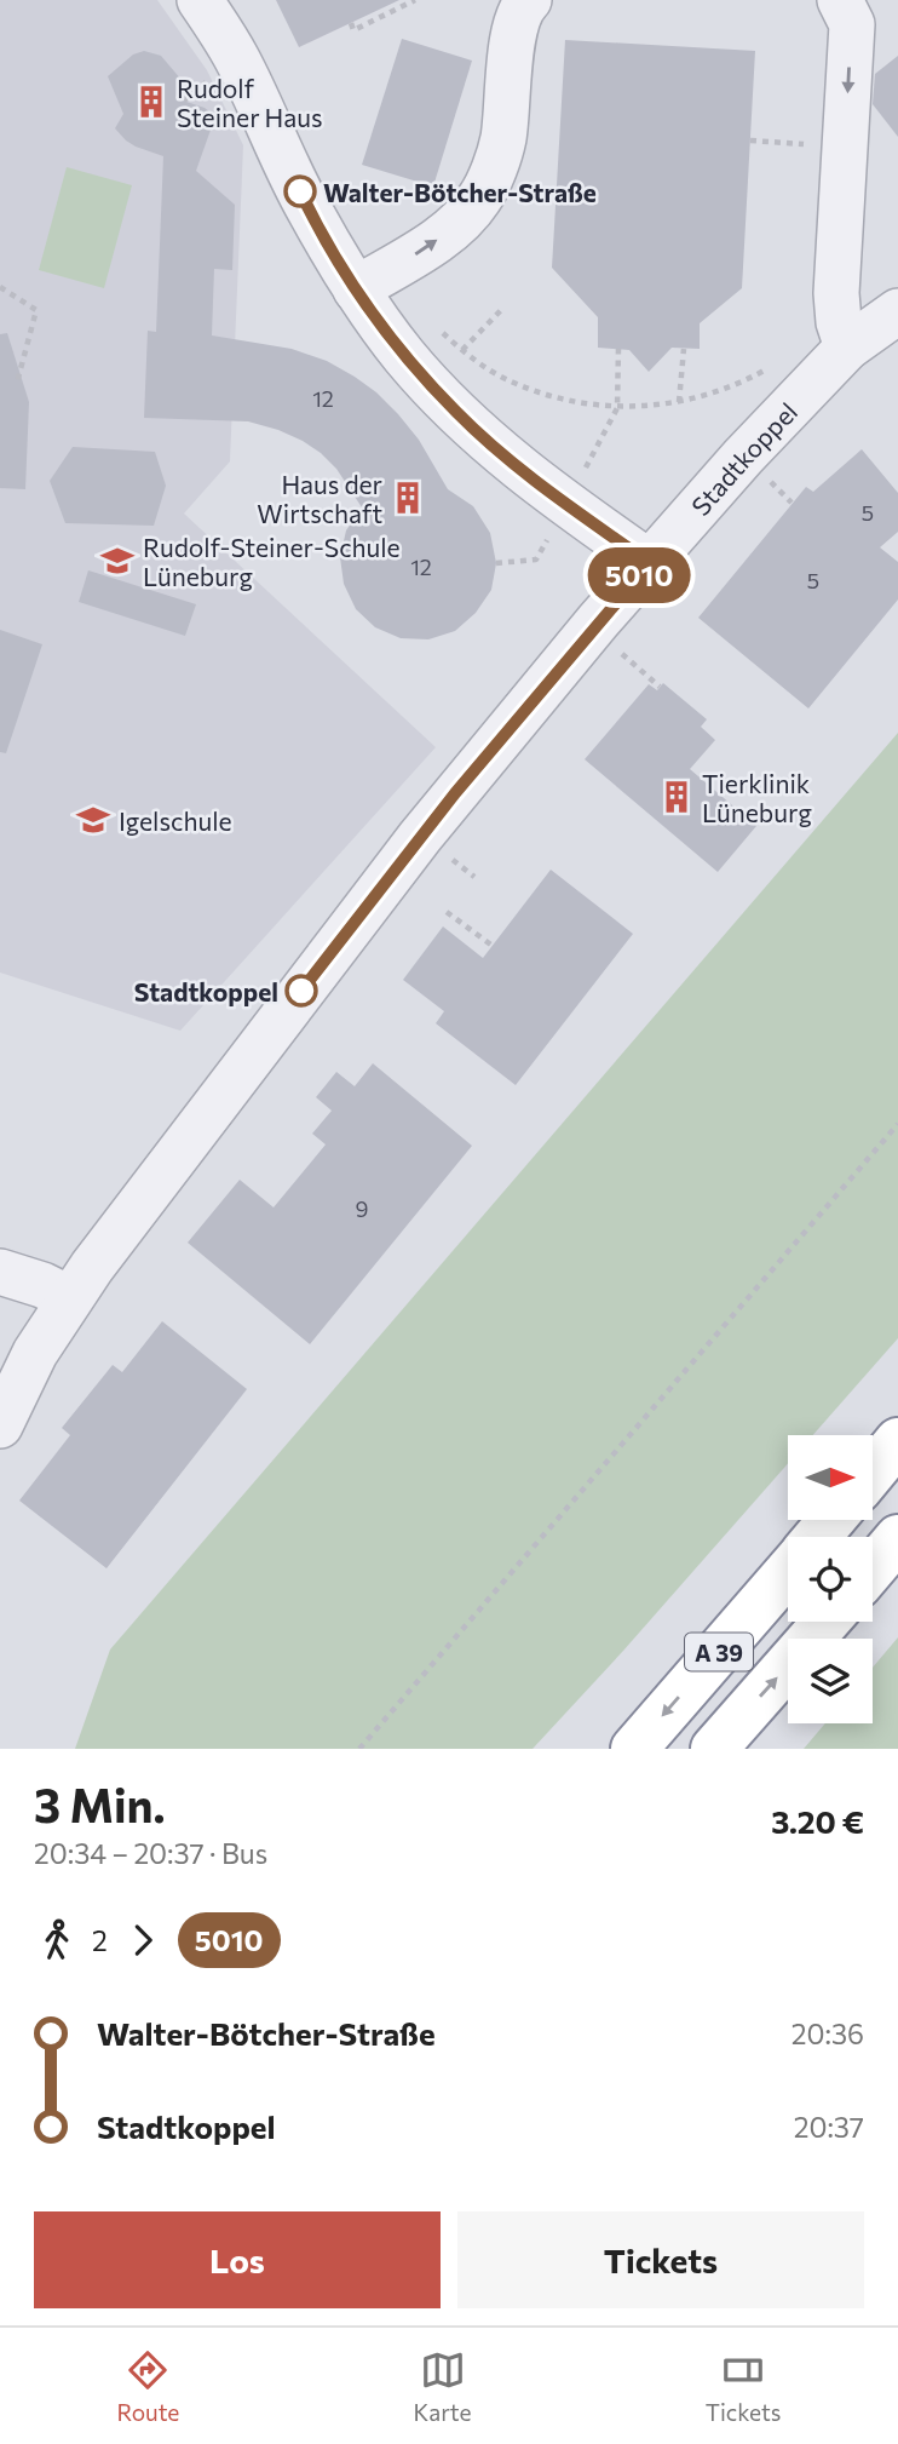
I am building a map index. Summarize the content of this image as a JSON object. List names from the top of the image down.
{
  "streets": {
    "highway": ["A 39"],
    "street": ["Stadtkoppel"]
  },
  "places": {
    "building": ["Rudolf Steiner Haus", "Haus der Wirtschaft", "Tierklinik Lüneburg"],
    "other": ["Walter-Bötcher-Straße", "Stadtkoppel"],
    "school or university": ["Rudolf-Steiner-Schule Lüneburg", "Igelschule"]
  },
  "lines": ["bus line 5010"],
  "house_numbers": [
    "12",
    "5",
    "12",
    "5",
    "9"
  ],
  "north": "right",
  "page": {
    "on_map": "5010",
    "heading": ["3 Min.", "20:34 – 20:37 · Bus", "3.20 €"],
    "legs": ["2", "5010"],
    "list": [
      {
        "name": "Walter-Bötcher-Straße",
        "value": "20:36"
      },
      {
        "name": "Stadtkoppel",
        "value": "20:37"
      }
    ],
    "buttons": ["Los", "Tickets"],
    "tabs": ["Route", "Karte", "Tickets"]
  }
}
